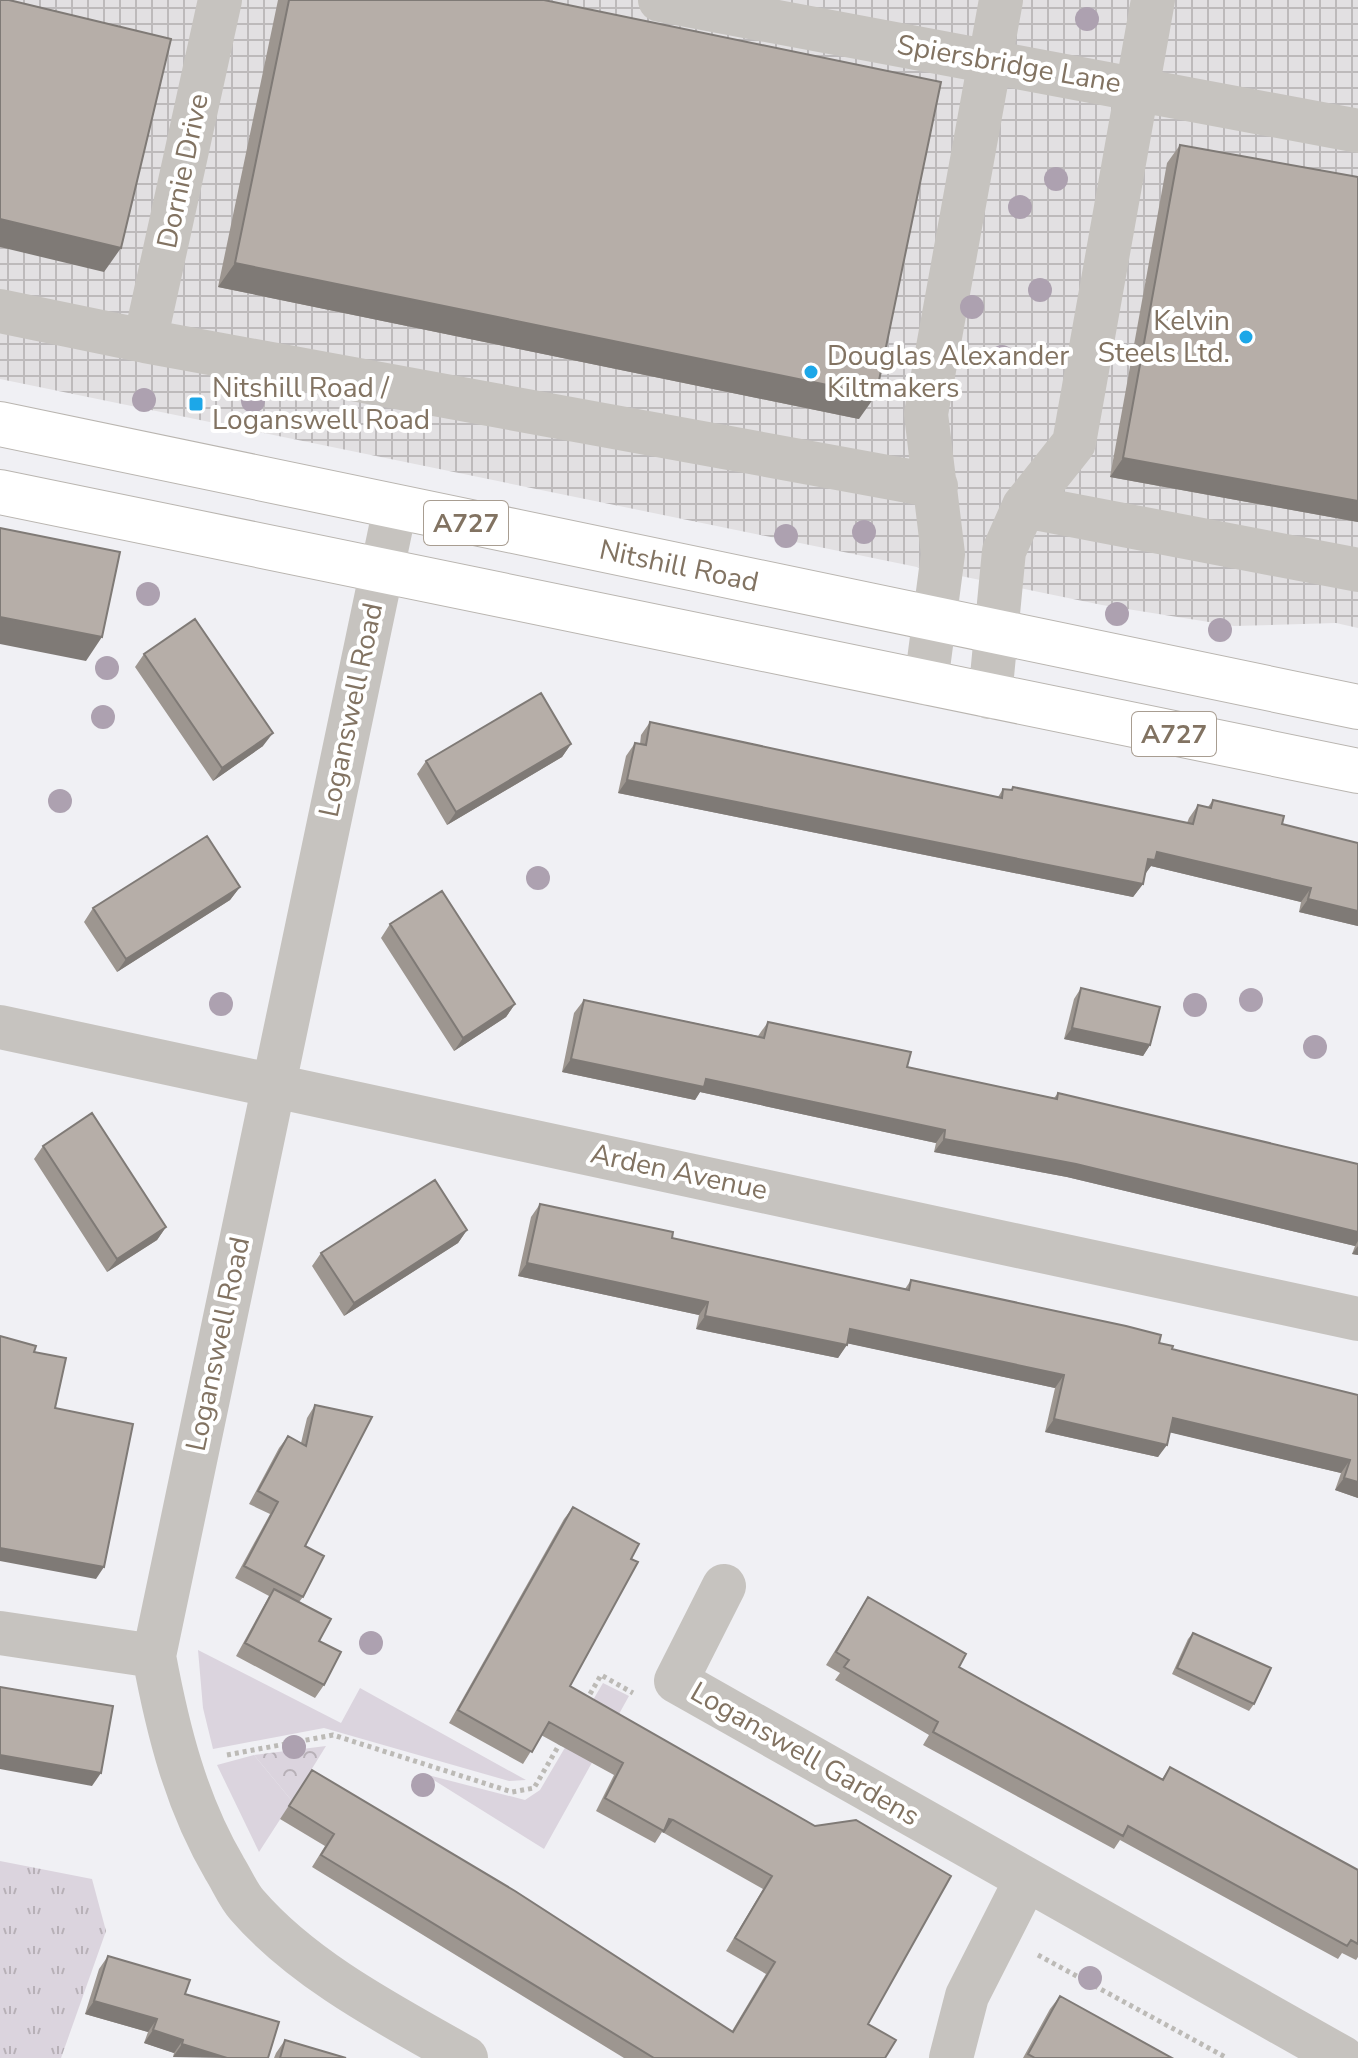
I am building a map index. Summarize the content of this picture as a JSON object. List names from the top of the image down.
{
  "streets": {
    "main road": ["A727", "Nitshill Road"],
    "street": [
      "Spiersbridge Lane",
      "Dornie Drive",
      "Loganswell Road",
      "Arden Avenue",
      "Loganswell Gardens"
    ]
  },
  "crossings": [
    ["A727", "Loganswell Road"],
    ["Nitshill Road", "Loganswell Road"],
    ["Loganswell Road", "Arden Avenue"]
  ],
  "places": {
    "other": ["Kelvin Steels Ltd.", "Douglas Alexander Kiltmakers"],
    "transit": ["Nitshill Road / Loganswell Road"]
  }
}
